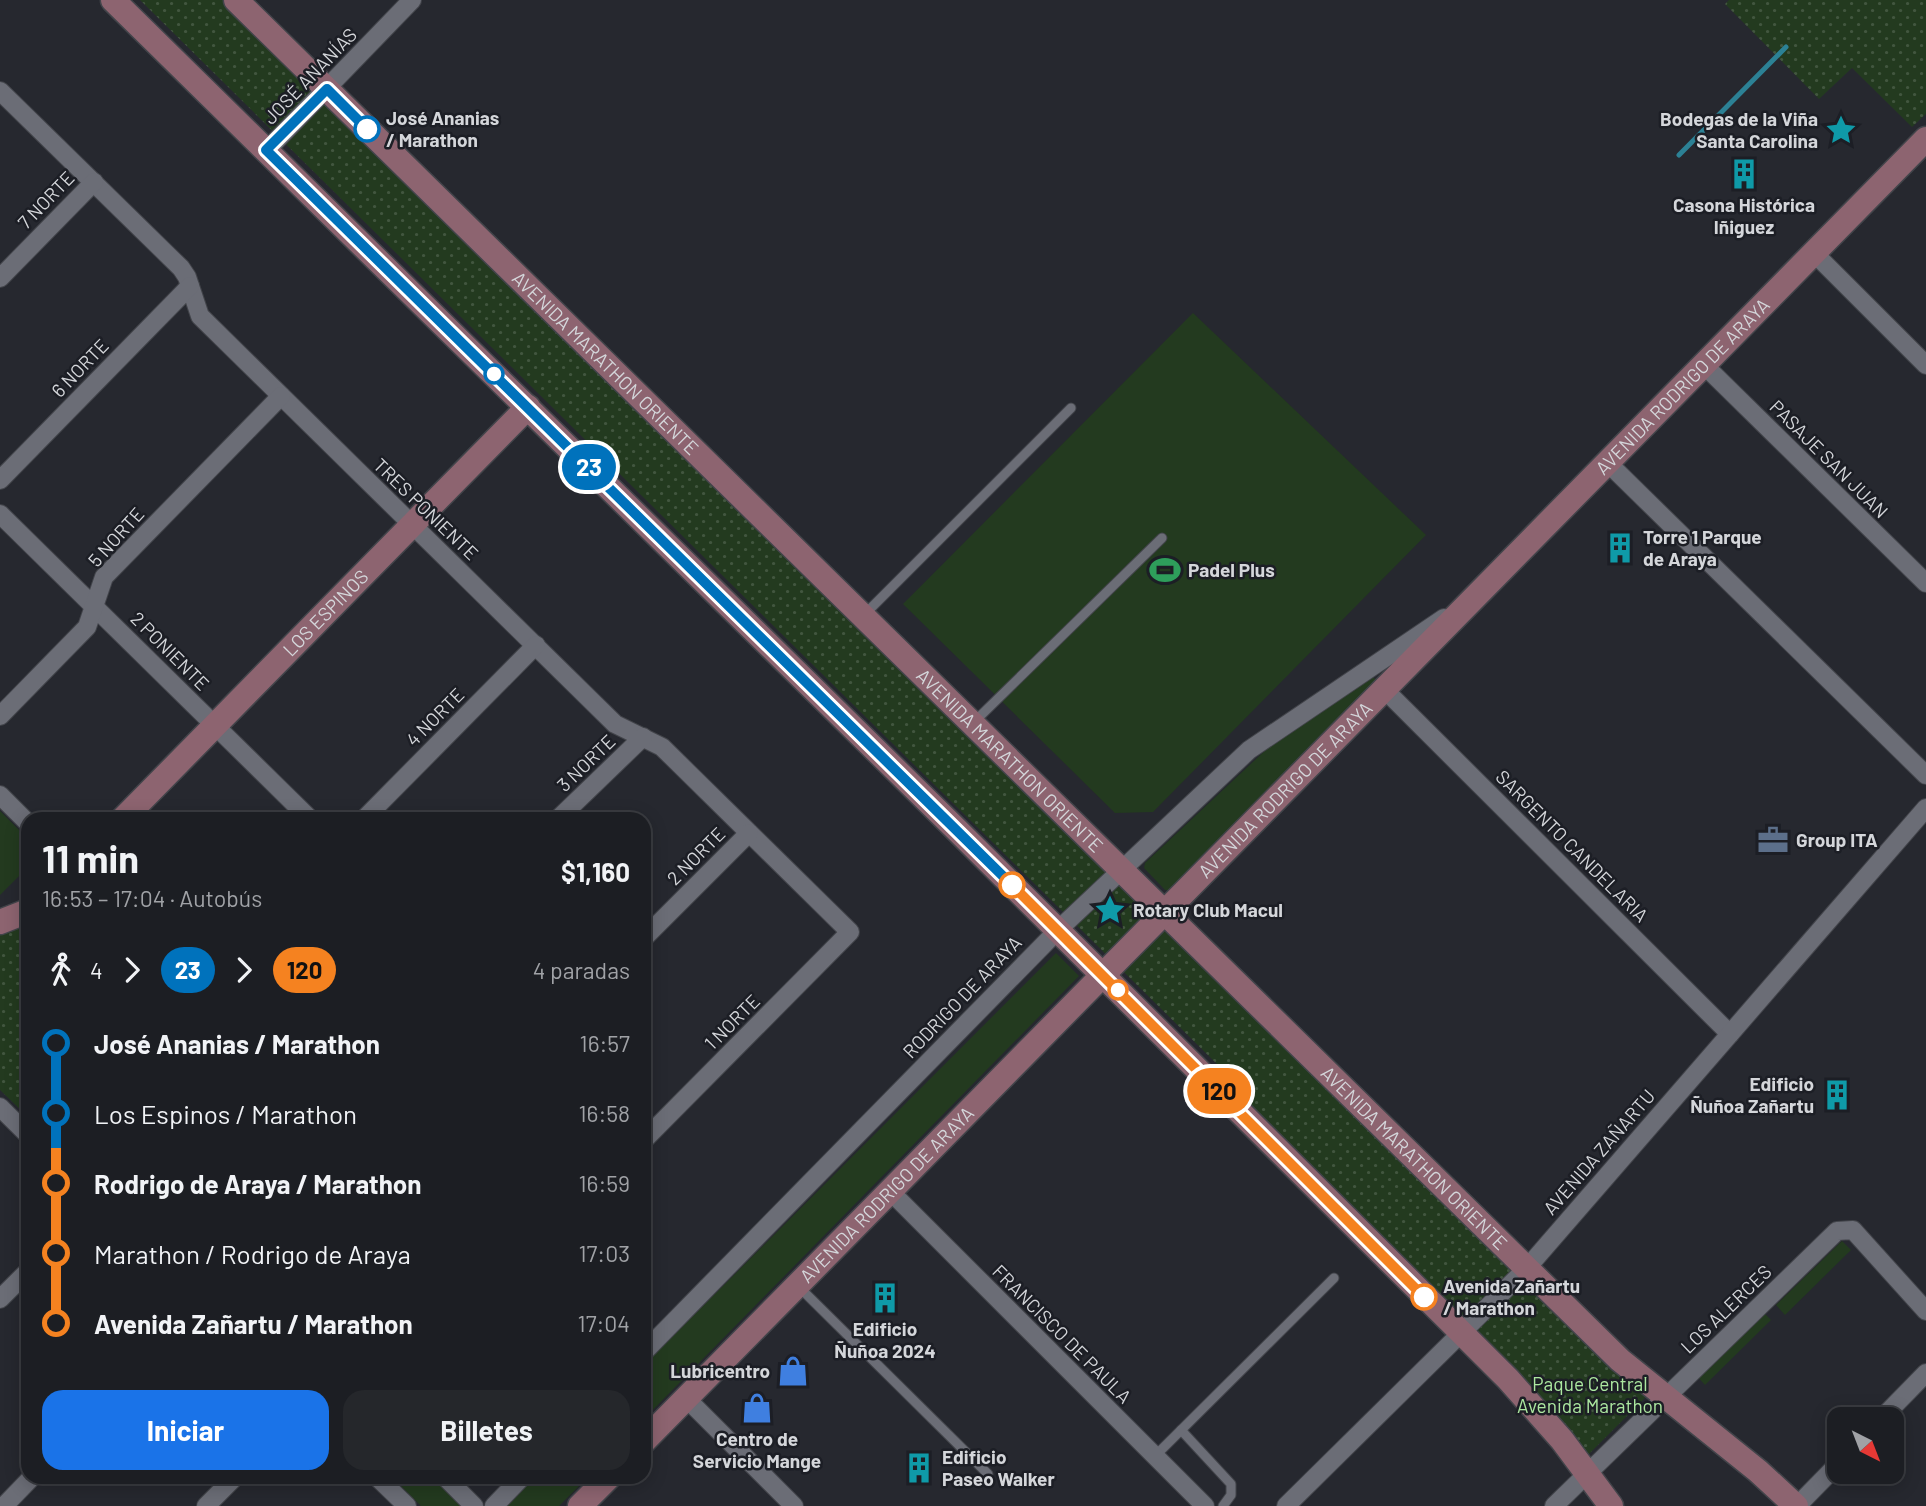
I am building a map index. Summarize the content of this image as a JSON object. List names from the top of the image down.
{
  "streets": {
    "main road": ["AVENIDA MARATHON ORIENTE", "AVENIDA RODRIGO DE ARAYA", "LOS ESPINOS"],
    "street": [
      "JOSÉ ANANÍAS",
      "7 NORTE",
      "6 NORTE",
      "PASAJE SAN JUAN",
      "TRES PONIENTE",
      "5 NORTE",
      "2 PONIENTE",
      "4 NORTE",
      "3 NORTE",
      "SARGENTO CANDELARIA",
      "2 NORTE",
      "RODRIGO DE ARAYA",
      "1 NORTE",
      "AVENIDA ZAÑARTU",
      "LOS ALERCES",
      "FRANCISCO DE PAULA"
    ]
  },
  "crossings": [
    ["JOSÉ ANANÍAS", "AVENIDA MARATHON ORIENTE"],
    ["7 NORTE", "TRES PONIENTE"],
    ["AVENIDA MARATHON ORIENTE", "AVENIDA RODRIGO DE ARAYA"],
    ["AVENIDA MARATHON ORIENTE", "RODRIGO DE ARAYA"],
    ["AVENIDA MARATHON ORIENTE", "AVENIDA ZAÑARTU"],
    ["AVENIDA MARATHON ORIENTE", "LOS ALERCES"],
    ["6 NORTE", "TRES PONIENTE"],
    ["AVENIDA RODRIGO DE ARAYA", "PASAJE SAN JUAN"],
    ["AVENIDA RODRIGO DE ARAYA", "SARGENTO CANDELARIA"],
    ["AVENIDA RODRIGO DE ARAYA", "RODRIGO DE ARAYA"],
    ["AVENIDA RODRIGO DE ARAYA", "FRANCISCO DE PAULA"],
    ["TRES PONIENTE", "5 NORTE"],
    ["TRES PONIENTE", "LOS ESPINOS"],
    ["TRES PONIENTE", "4 NORTE"],
    ["TRES PONIENTE", "3 NORTE"],
    ["TRES PONIENTE", "2 NORTE"],
    ["TRES PONIENTE", "1 NORTE"],
    ["5 NORTE", "2 PONIENTE"],
    ["LOS ESPINOS", "2 PONIENTE"],
    ["SARGENTO CANDELARIA", "AVENIDA ZAÑARTU"]
  ],
  "parks": ["Paque Central Avenida Marathon"],
  "places": {
    "other": ["José Ananias / Marathon", "Avenida Zañartu / Marathon"],
    "place": ["Bodegas de la Viña Santa Carolina", "Rotary Club Macul"],
    "building": [
      "Casona Histórica Iñiguez",
      "Torre 1 Parque de Araya",
      "Edificio Ñuñoa Zañartu",
      "Edificio Ñuñoa 2024",
      "Edificio Paseo Walker"
    ],
    "sports": ["Padel Plus"],
    "office": ["Group ITA"],
    "shop": ["Lubricentro", "Centro de Servicio Mange"]
  },
  "lines": ["bus line 23", "bus line 120"],
  "north": "bottom right",
  "page": {
    "on_map": ["23", "120"],
    "heading": ["11 min", "16:53 – 17:04 · Autobús", "$1,160"],
    "legs": [
      "4",
      "23",
      "120",
      "4 paradas"
    ],
    "list": [
      {
        "name": "José Ananias / Marathon",
        "value": "16:57"
      },
      {
        "name": "Los Espinos / Marathon",
        "value": "16:58"
      },
      {
        "name": "Rodrigo de Araya / Marathon",
        "value": "16:59"
      },
      {
        "name": "Marathon / Rodrigo de Araya",
        "value": "17:03"
      },
      {
        "name": "Avenida Zañartu / Marathon",
        "value": "17:04"
      }
    ],
    "buttons": ["Iniciar", "Billetes"]
  }
}
